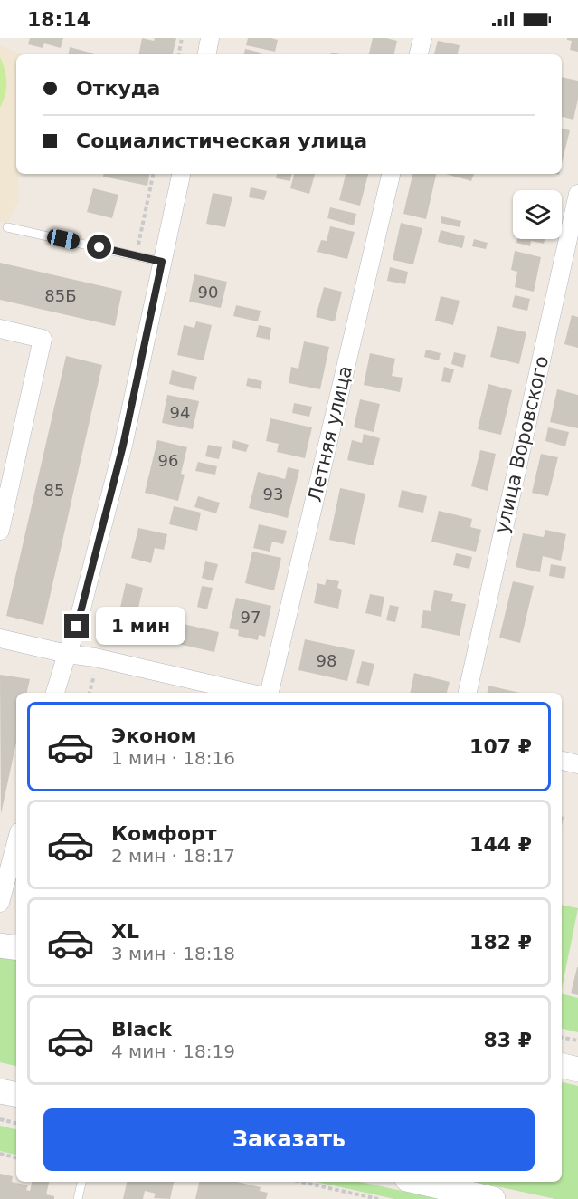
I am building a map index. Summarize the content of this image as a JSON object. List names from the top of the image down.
{
  "streets": {
    "street": ["Летняя улица", "улица Воровского"]
  },
  "house_numbers": [
    "90",
    "85Б",
    "94",
    "96",
    "85",
    "93",
    "97",
    "98"
  ],
  "page": {
    "status": "18:14",
    "banner": ["Откуда", "Социалистическая улица"],
    "bubble": "1 мин",
    "list": [
      {
        "name": "Эконом",
        "note": "1 мин · 18:16",
        "value": "107 ₽"
      },
      {
        "name": "Комфорт",
        "note": "2 мин · 18:17",
        "value": "144 ₽"
      },
      {
        "name": "XL",
        "note": "3 мин · 18:18",
        "value": "182 ₽"
      },
      {
        "name": "Black",
        "note": "4 мин · 18:19",
        "value": "83 ₽"
      }
    ],
    "buttons": "Заказать"
  }
}
